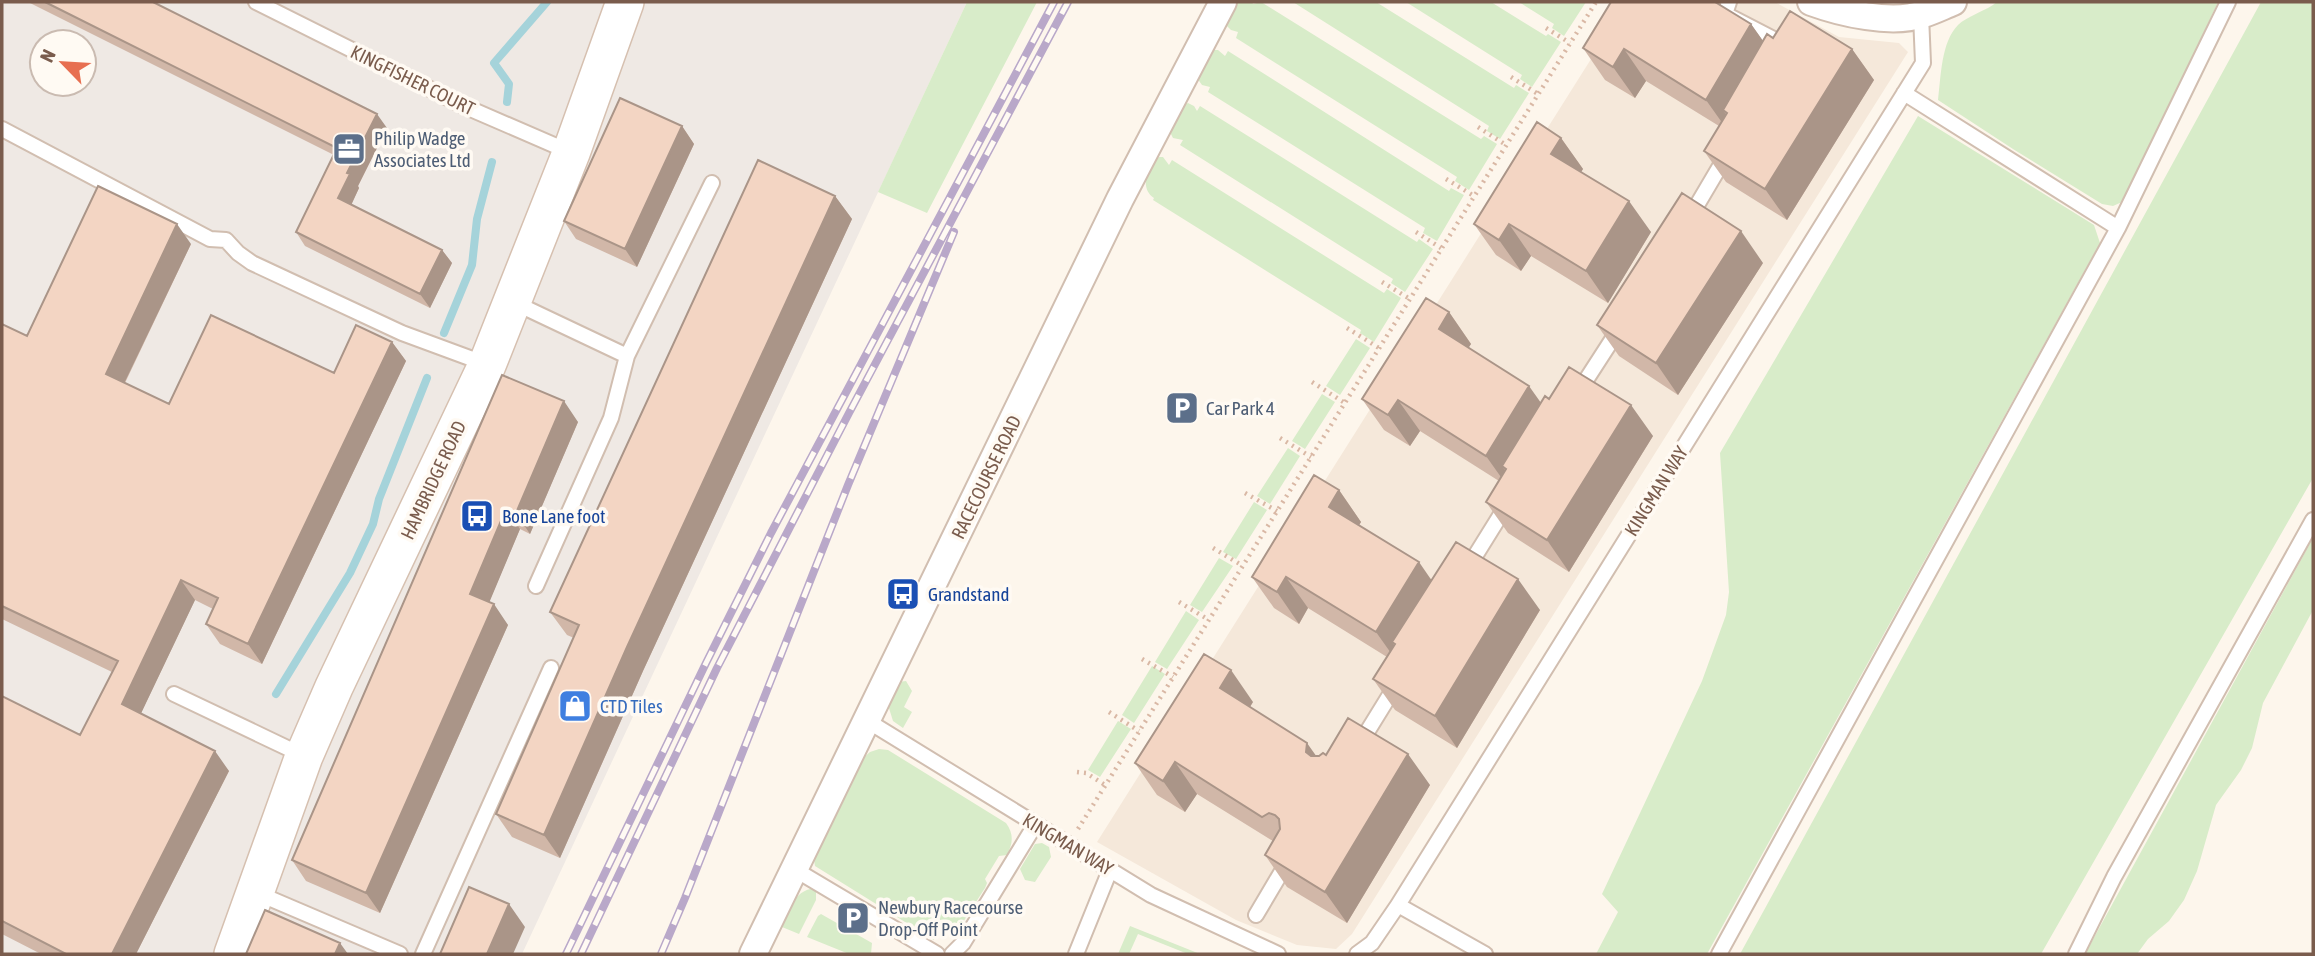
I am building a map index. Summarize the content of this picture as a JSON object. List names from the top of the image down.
{
  "streets": {
    "main road": ["HAMBRIDGE ROAD"],
    "street": ["RACECOURSE ROAD"],
    "lane": ["KINGFISHER COURT", "KINGMAN WAY"]
  },
  "crossings": [
    ["KINGFISHER COURT", "HAMBRIDGE ROAD"],
    ["RACECOURSE ROAD", "KINGMAN WAY"]
  ],
  "places": {
    "office": ["Philip Wadge Associates Ltd"],
    "parking": ["Car Park 4", "Newbury Racecourse Drop-Off Point"],
    "bus stop": ["Bone Lane foot", "Grandstand"],
    "shop": ["CTD Tiles"]
  },
  "north": "top left"
}
